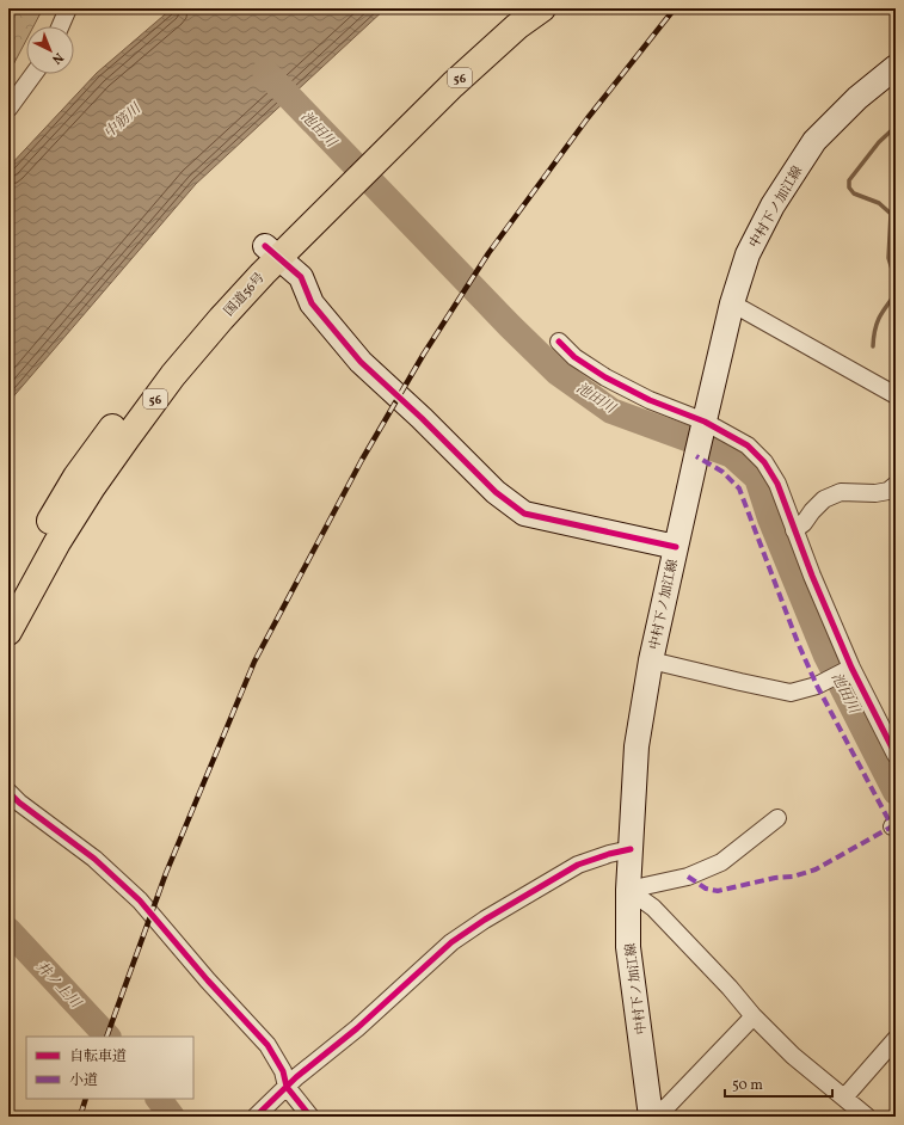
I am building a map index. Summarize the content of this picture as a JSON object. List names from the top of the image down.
{
  "streets": {
    "highway": ["56", "国道56号"],
    "main road": ["中村下ノ加江線"]
  },
  "water": ["中筋川", "池田川", "井ノ上川"],
  "legend": ["自転車道", "小道"],
  "scale_bar": "50 m",
  "north": "bottom right"
}
